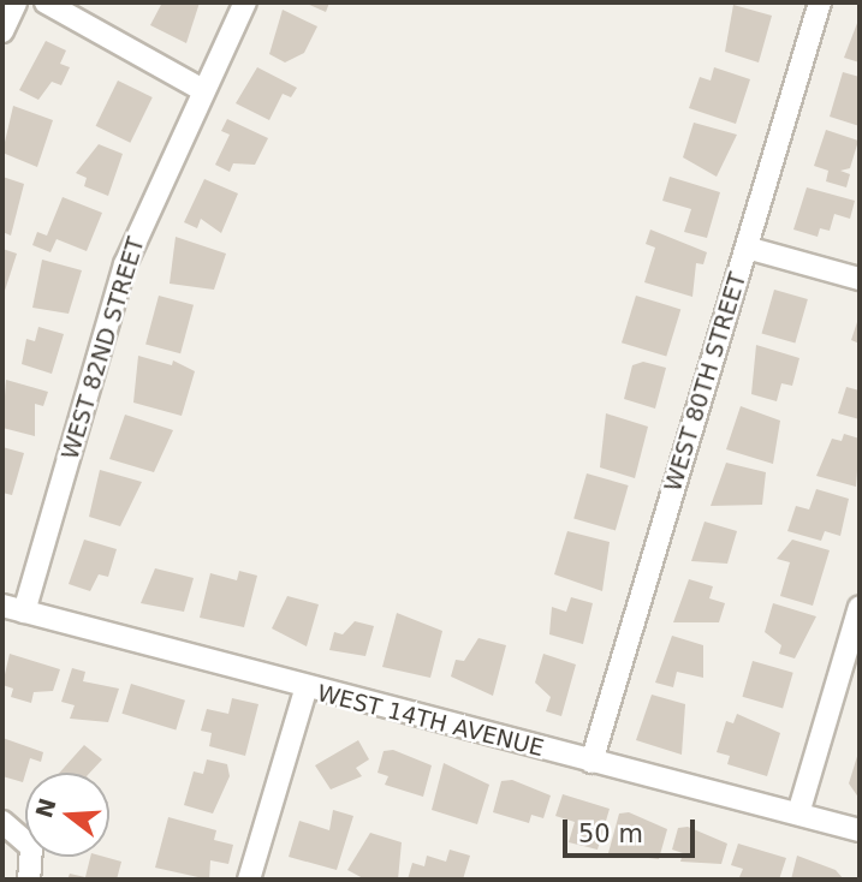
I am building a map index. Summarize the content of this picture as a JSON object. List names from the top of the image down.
{
  "streets": {
    "street": ["WEST 82ND STREET", "WEST 80TH STREET", "WEST 14TH AVENUE"]
  },
  "crossings": [
    ["WEST 82ND STREET", "WEST 14TH AVENUE"],
    ["WEST 80TH STREET", "WEST 14TH AVENUE"]
  ],
  "scale_bar": "50 m",
  "north": "left"
}
